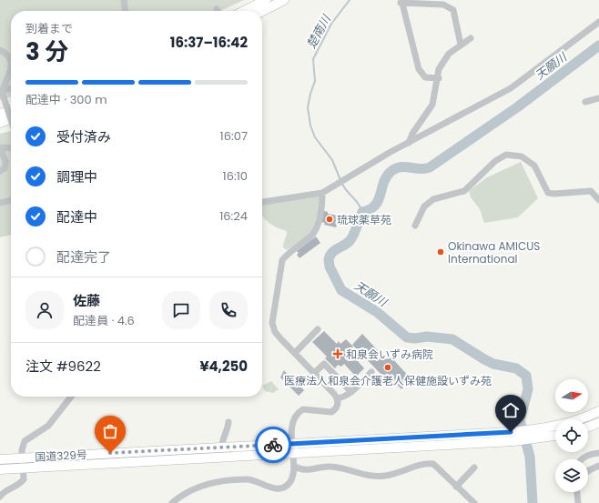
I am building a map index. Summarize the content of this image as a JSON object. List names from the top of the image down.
{
  "streets": {
    "highway": ["国道329号"]
  },
  "water": ["楚南川", "天願川"],
  "places": {
    "other": ["琉球薬草苑", "Okinawa AMICUS International", "医療法人和泉会介護老人保健施設いずみ苑"],
    "health": ["和泉会いずみ病院"]
  },
  "north": "right",
  "page": {
    "heading": ["3 分", "到着まで", "16:37–16:42"],
    "panel": [
      "佐藤",
      "配達員 · 4.6",
      "注文 #9622",
      "¥4,250"
    ],
    "bar": "配達中 · 300 m",
    "list": [
      ["受付済み", "16:07"],
      ["調理中", "16:10"],
      ["配達中", "16:24"],
      "配達完了"
    ]
  }
}
